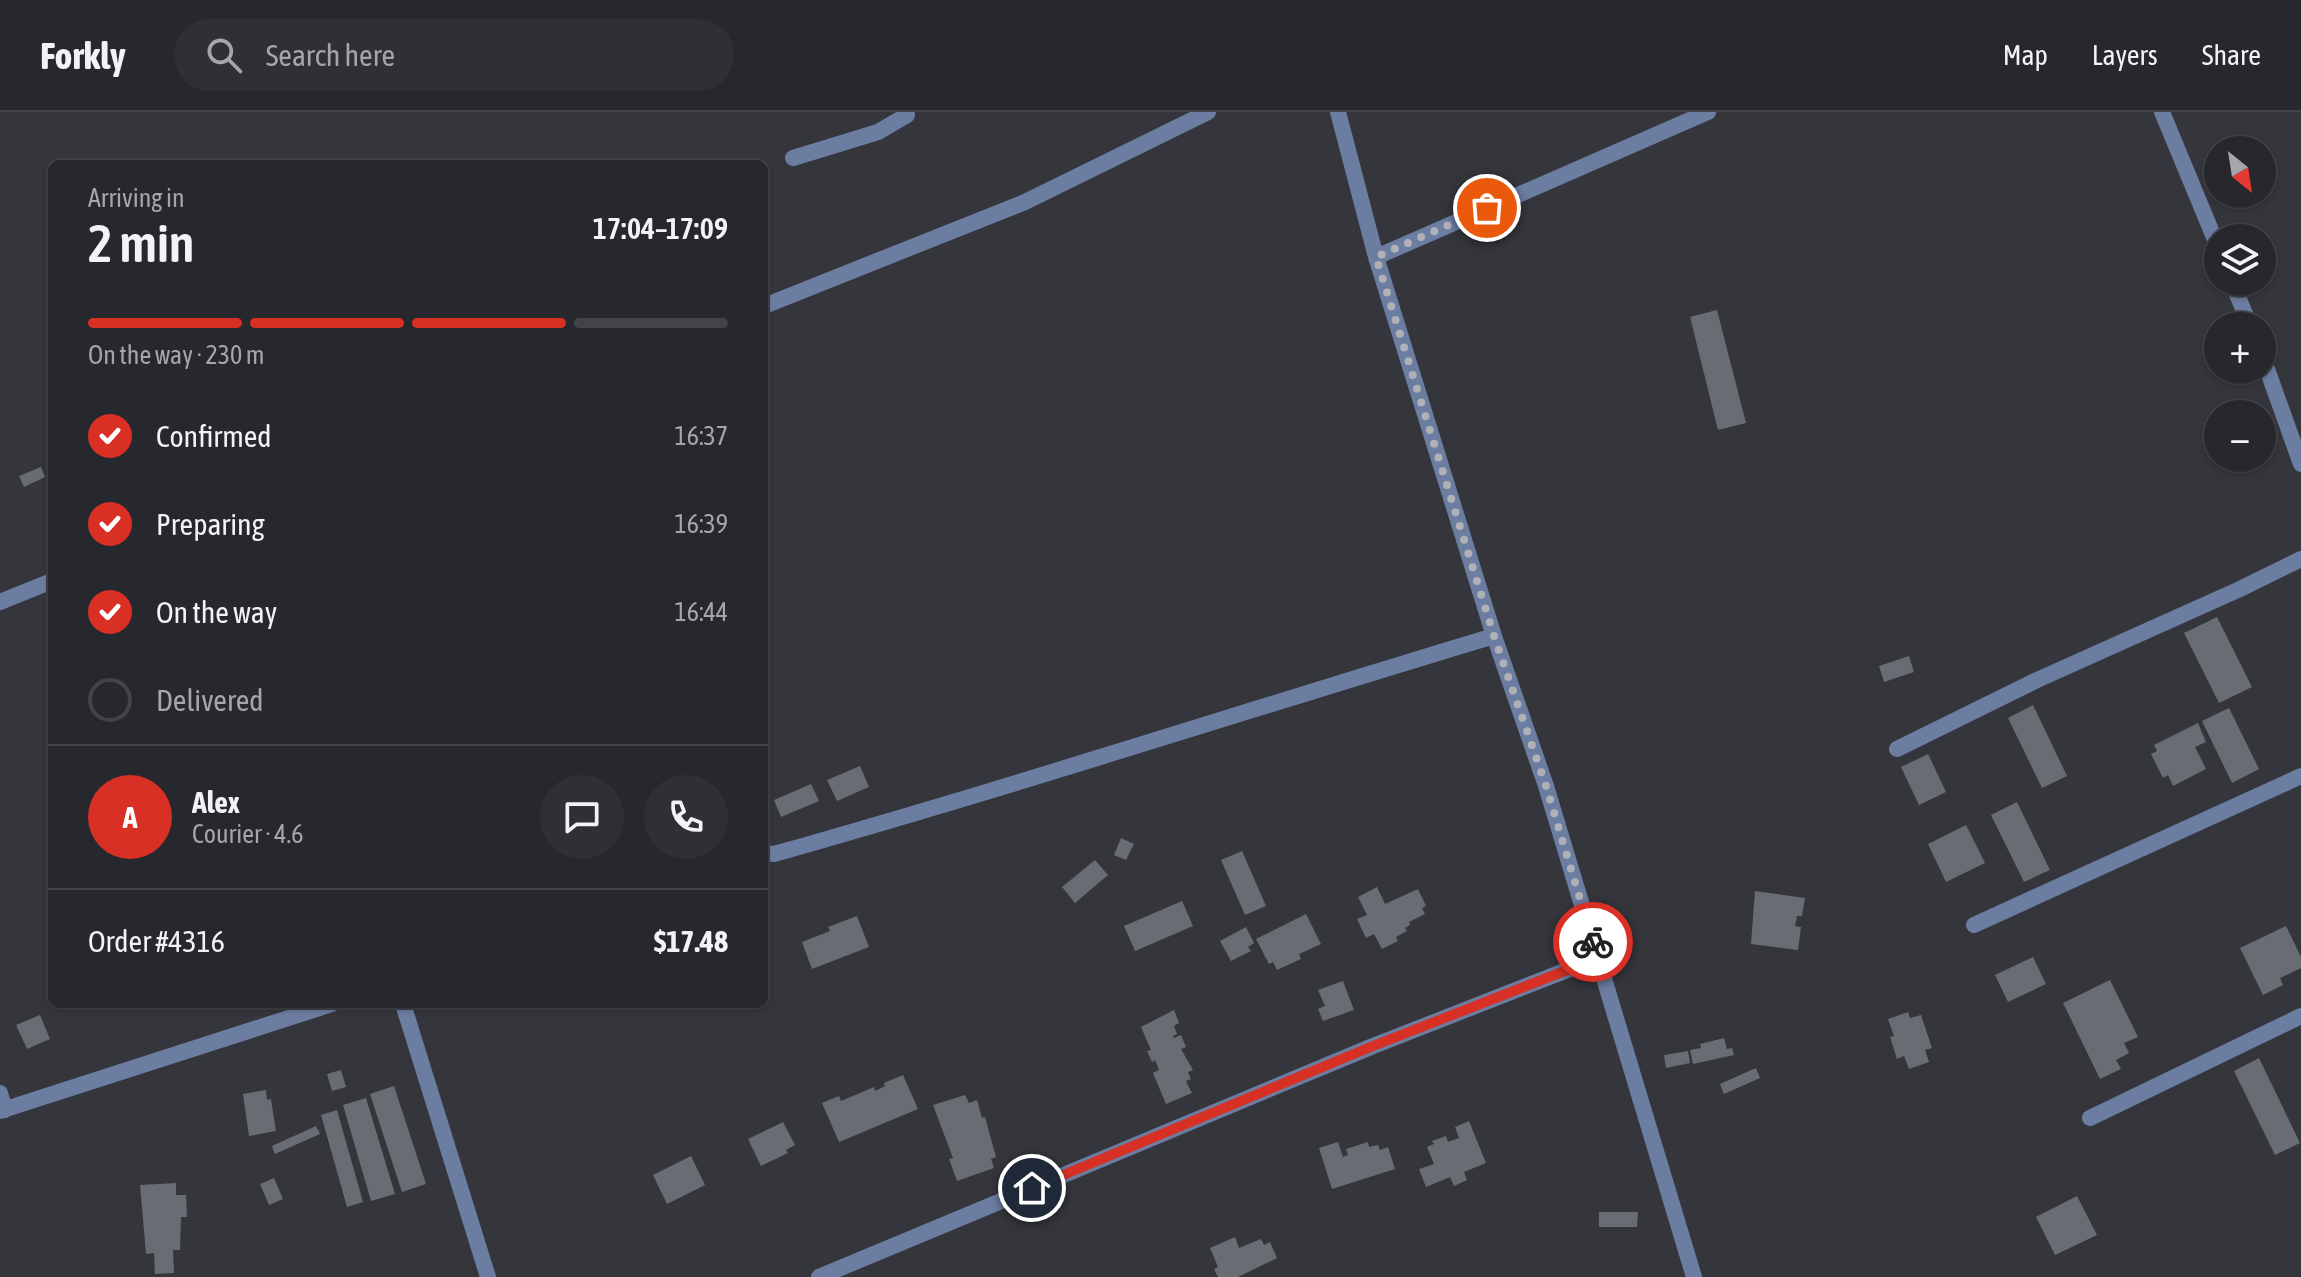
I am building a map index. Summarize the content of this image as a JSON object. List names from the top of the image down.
{
  "north": "bottom right",
  "page": {
    "header": "Forkly",
    "search": "Search here",
    "nav": ["Map", "Layers", "Share"],
    "map_buttons": ["+", "−"],
    "heading": ["2 min", "Arriving in", "17:04–17:09"],
    "panel": [
      "Alex",
      "Courier · 4.6",
      "Order #4316",
      "$17.48"
    ],
    "bar": "On the way · 230 m",
    "list": [
      ["Confirmed", "16:37"],
      ["Preparing", "16:39"],
      ["On the way", "16:44"],
      "Delivered"
    ],
    "round": "A"
  }
}
